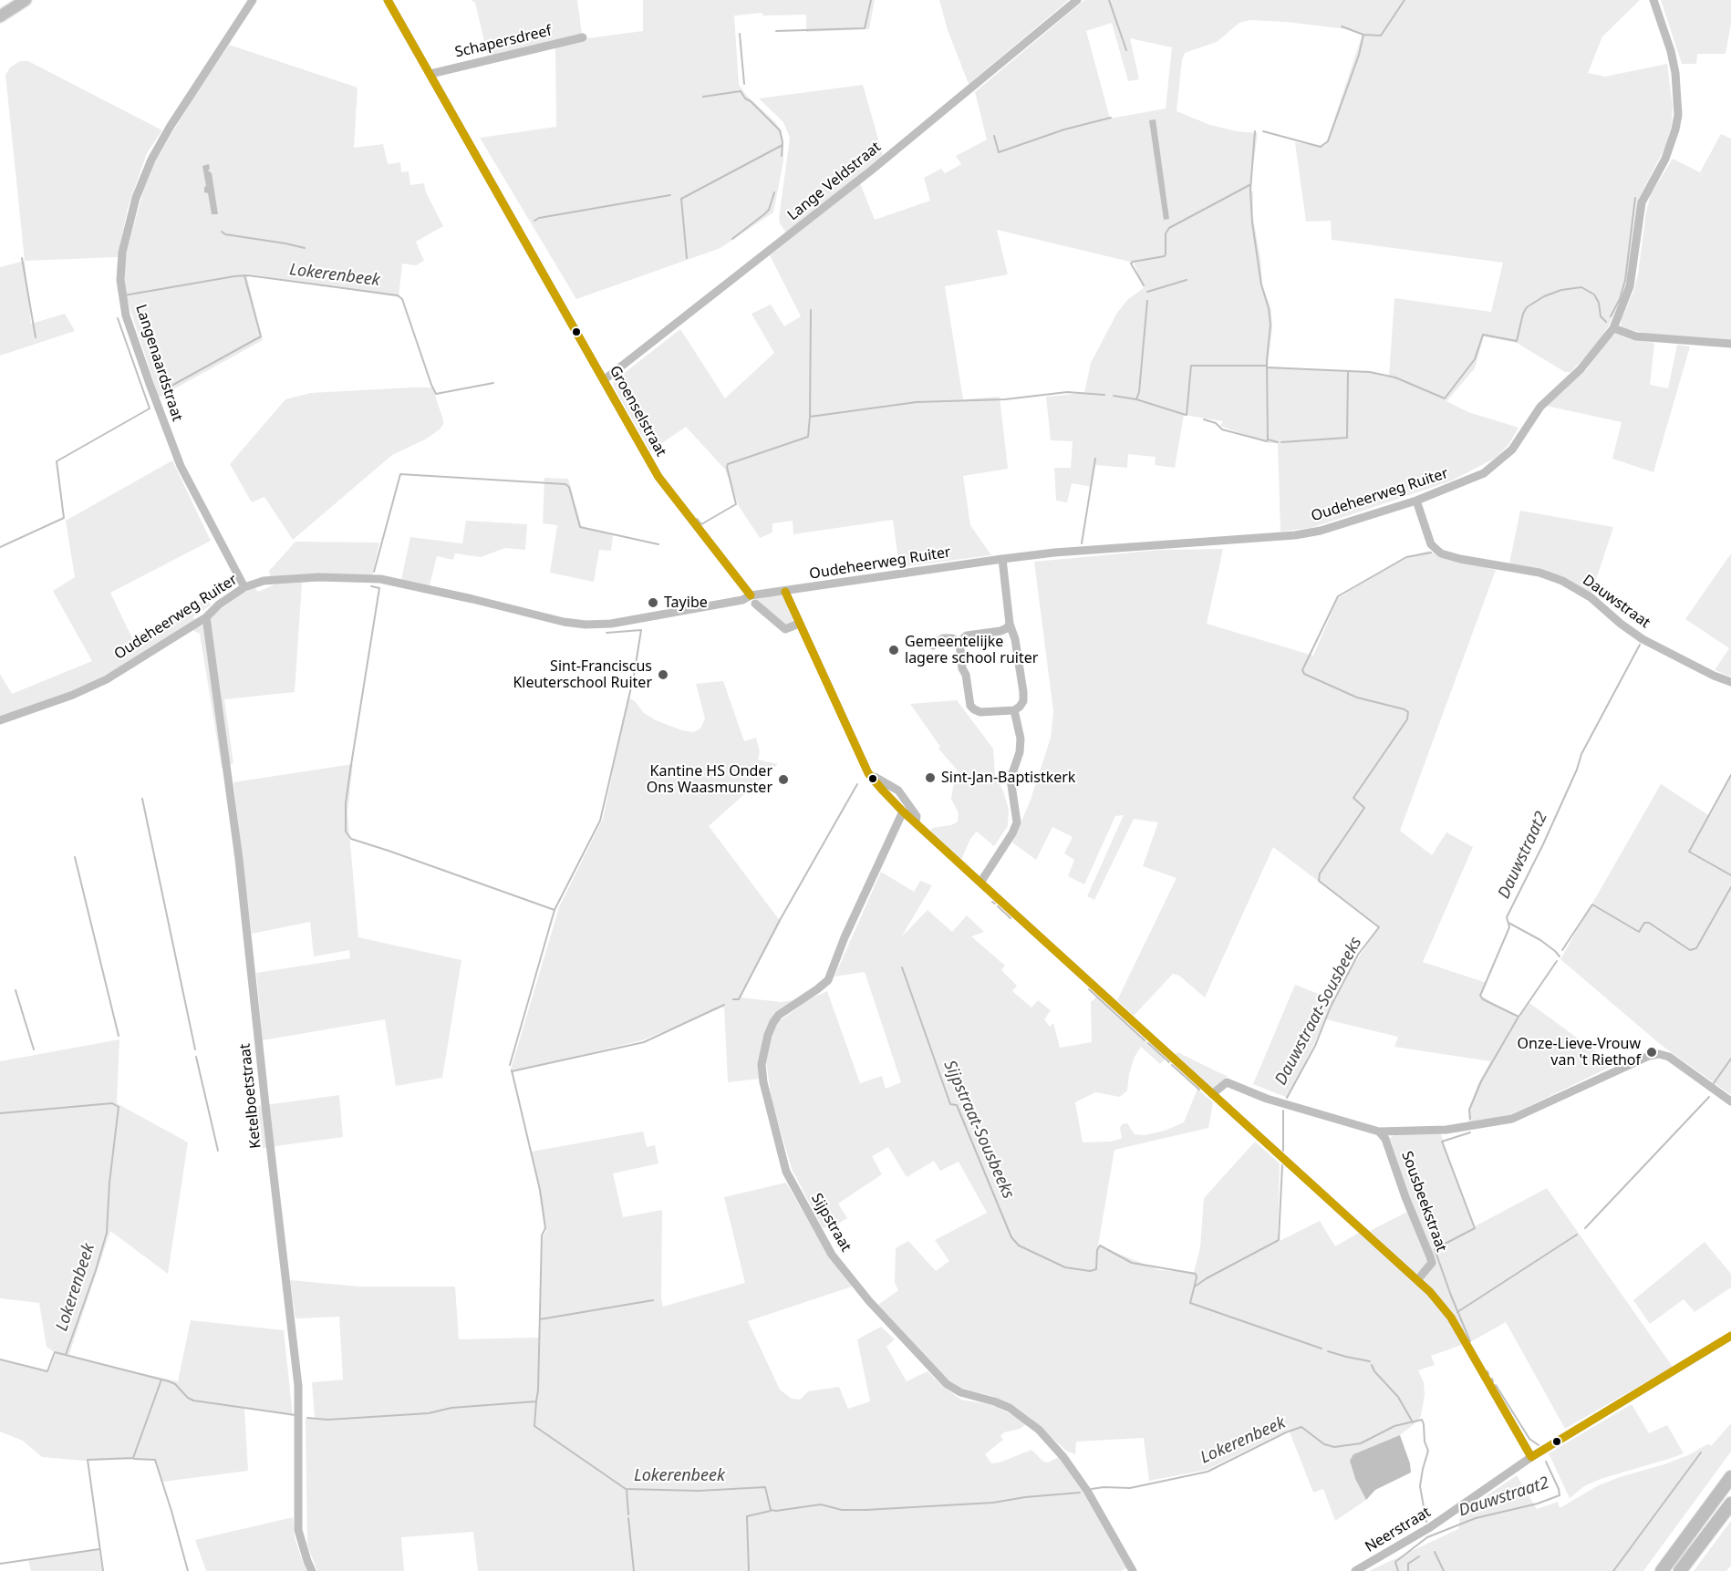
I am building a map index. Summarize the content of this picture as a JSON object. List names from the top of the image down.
{
  "streets": {
    "street": [
      "Schapersdreef",
      "Lange Veldstraat",
      "Langenaardstraat",
      "Groenselstraat",
      "Oudeheerweg Ruiter",
      "Dauwstraat",
      "Ketelboetstraat",
      "Sousbeekstraat",
      "Sijpstraat",
      "Neerstraat"
    ]
  },
  "crossings": [
    ["Schapersdreef", "Groenselstraat"],
    ["Lange Veldstraat", "Groenselstraat"],
    ["Langenaardstraat", "Oudeheerweg Ruiter"],
    ["Groenselstraat", "Oudeheerweg Ruiter"],
    ["Oudeheerweg Ruiter", "Dauwstraat"],
    ["Oudeheerweg Ruiter", "Ketelboetstraat"]
  ],
  "water": [
    "Lokerenbeek",
    "Dauwstraat2",
    "Dauwstraat-Sousbeeks",
    "Sijpstraat-Sousbeeks"
  ],
  "places": [
    "Tayibe",
    "Gemeentelijke lagere school ruiter",
    "Sint-Franciscus Kleuterschool Ruiter",
    "Sint-Jan-Baptistkerk",
    "Kantine HS Onder Ons Waasmunster",
    "Onze-Lieve-Vrouw van 't Riethof"
  ]
}
